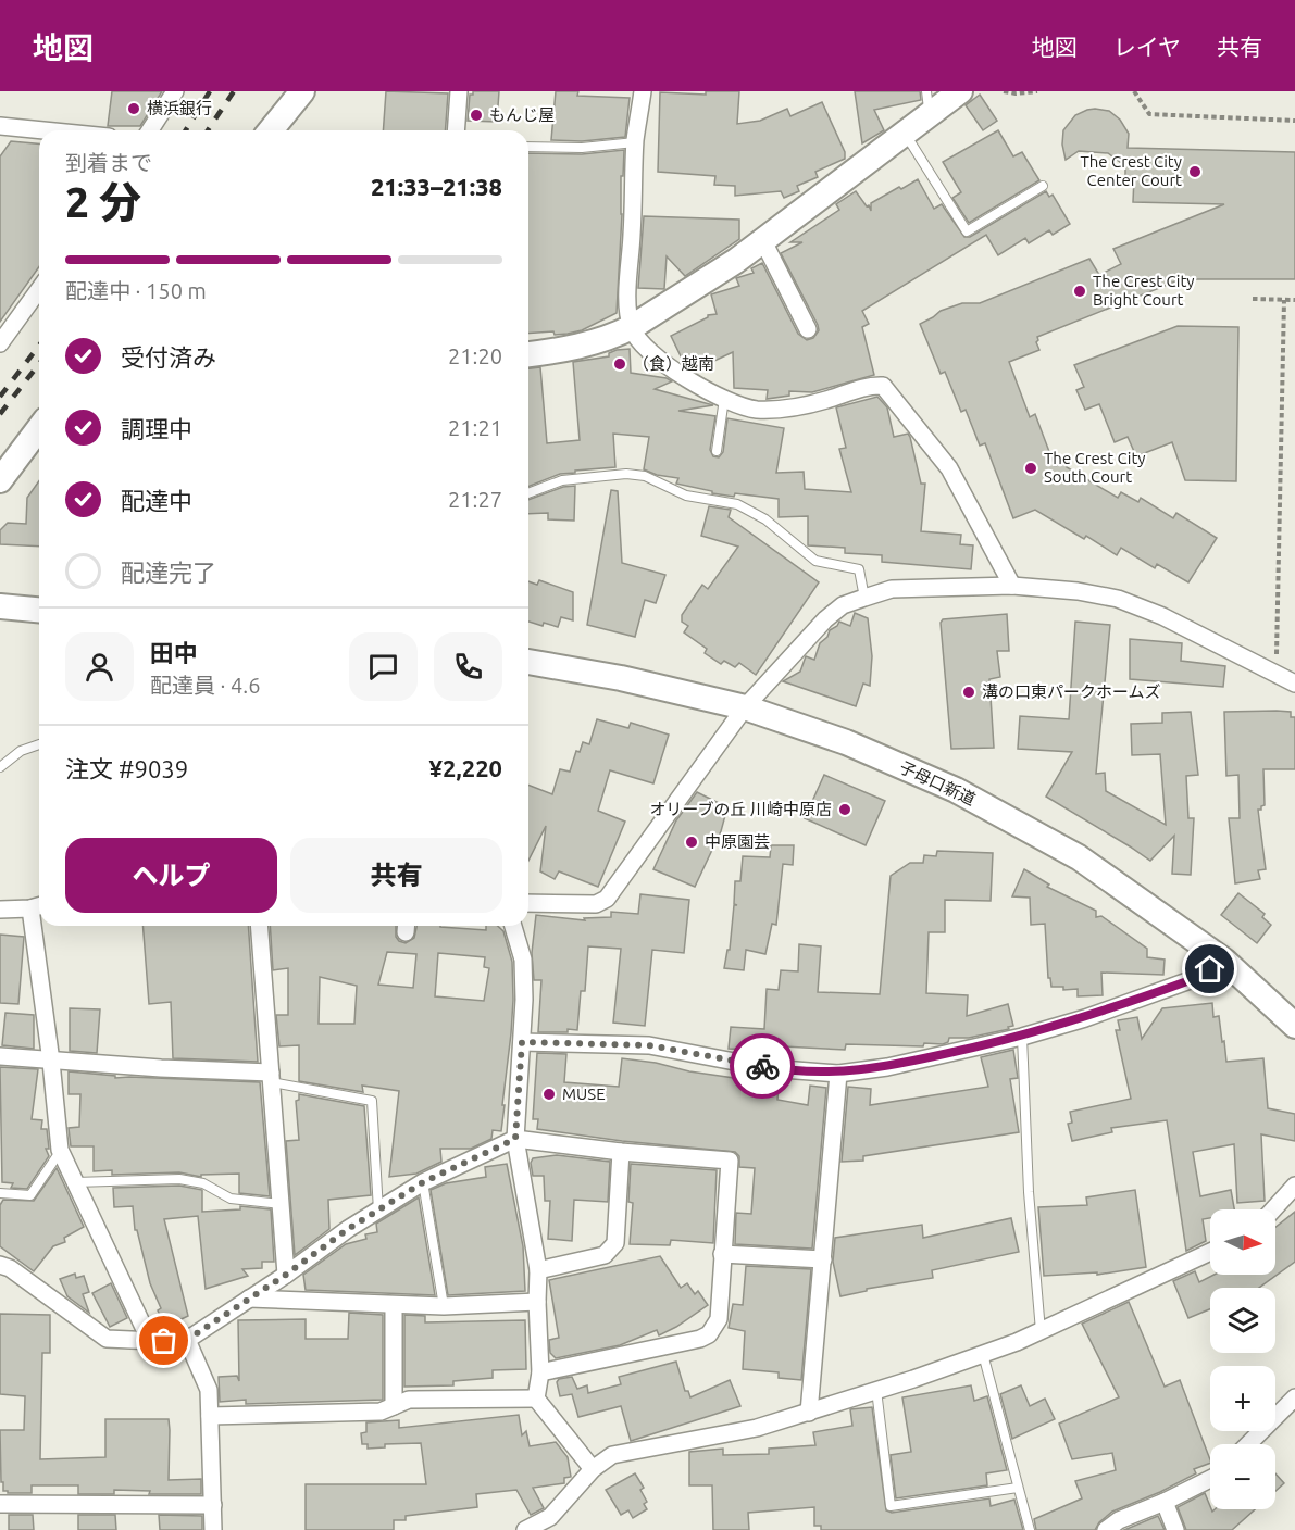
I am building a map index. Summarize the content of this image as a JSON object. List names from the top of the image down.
{
  "streets": {
    "street": ["子母口新道"]
  },
  "places": [
    "横浜銀行",
    "もんじ屋",
    "The Crest City Center Court",
    "The Crest City Bright Court",
    "（食）越南",
    "The Crest City South Court",
    "溝の口東パークホームズ",
    "オリーブの丘 川崎中原店",
    "中原園芸",
    "MUSE"
  ],
  "north": "right",
  "page": {
    "header": "地図",
    "nav": ["地図", "レイヤ", "共有"],
    "heading": ["2 分", "到着まで", "21:33–21:38"],
    "panel": [
      "田中",
      "配達員 · 4.6",
      "注文 #9039",
      "¥2,220"
    ],
    "bar": "配達中 · 150 m",
    "list": [
      ["受付済み", "21:20"],
      ["調理中", "21:21"],
      ["配達中", "21:27"],
      "配達完了"
    ],
    "buttons": ["ヘルプ", "共有"],
    "map_buttons": ["+", "−"]
  }
}
